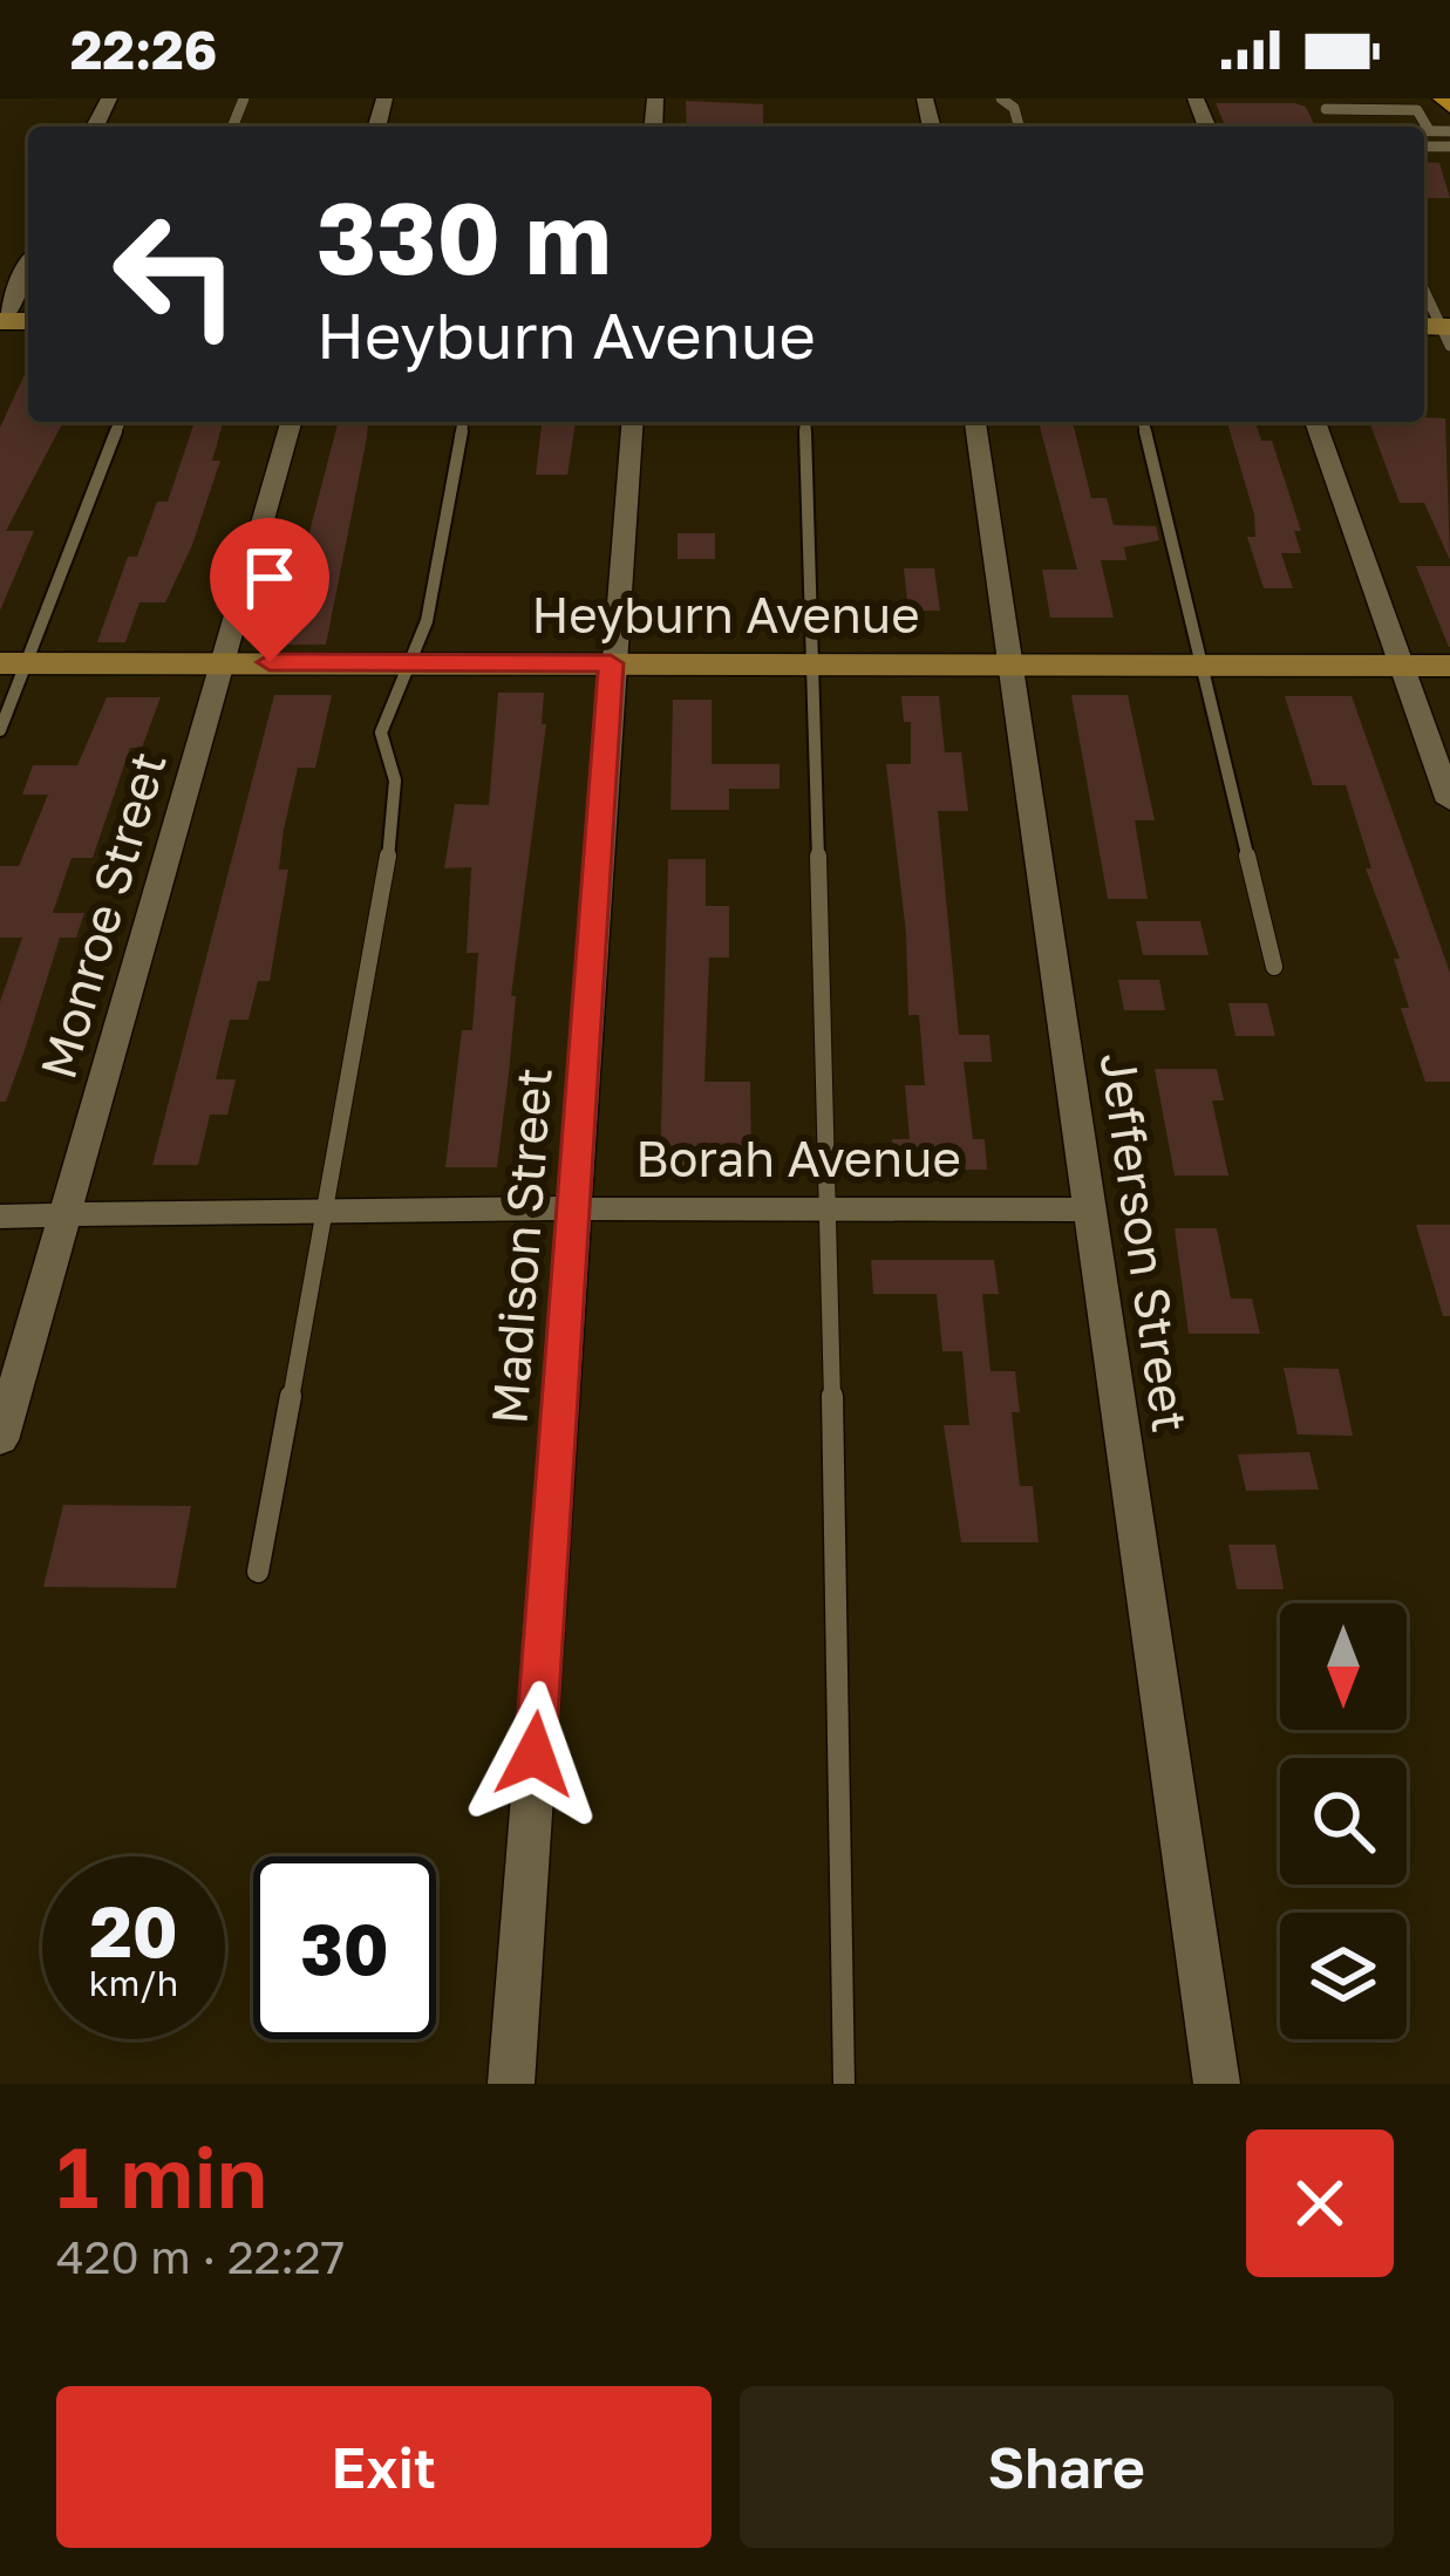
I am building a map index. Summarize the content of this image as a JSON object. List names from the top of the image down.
{
  "streets": {
    "street": [
      "Heyburn Avenue",
      "Monroe Street",
      "Borah Avenue",
      "Jefferson Street",
      "Madison Street"
    ]
  },
  "crossings": [
    ["Heyburn Avenue", "Monroe Street"],
    ["Heyburn Avenue", "Jefferson Street"],
    ["Heyburn Avenue", "Madison Street"],
    ["Monroe Street", "Borah Avenue"],
    ["Borah Avenue", "Jefferson Street"],
    ["Borah Avenue", "Madison Street"]
  ],
  "north": "bottom",
  "page": {
    "status": "22:26",
    "turn": ["330 m", "Heyburn Avenue"],
    "speed": "20 km/h",
    "limit": "30",
    "heading": ["1 min", "420 m · 22:27"],
    "buttons": ["Exit", "Share"]
  }
}
